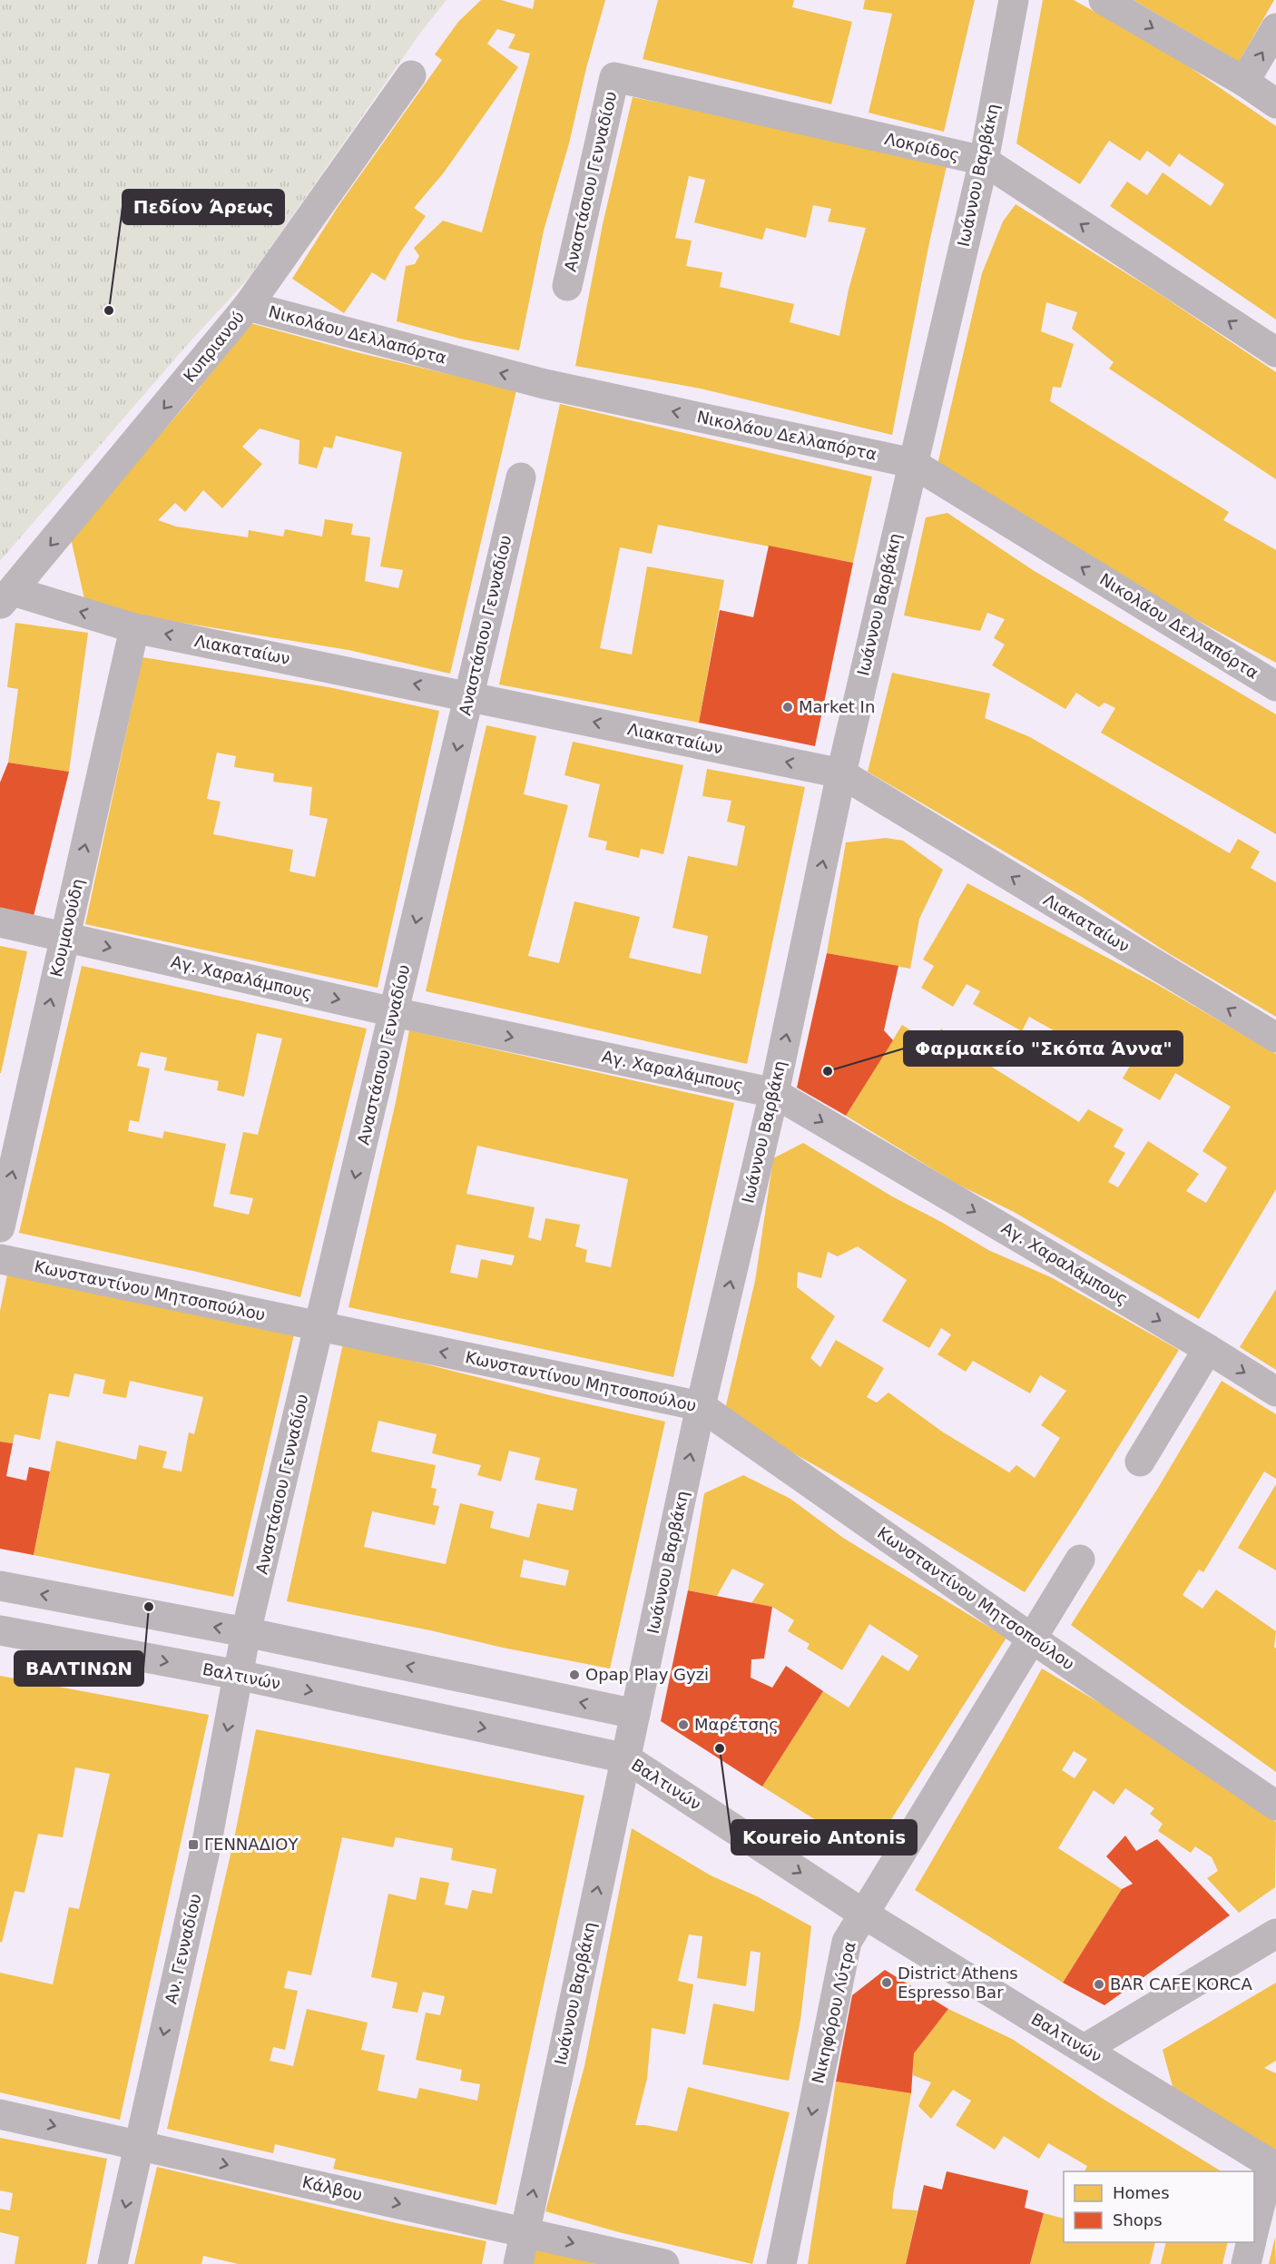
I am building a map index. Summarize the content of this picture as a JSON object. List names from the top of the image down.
{
  "streets": {
    "street": [
      "Λοκρίδος",
      "Ιωάννου Βαρβάκη",
      "Αναστάσιου Γενναδίου",
      "Νικολάου Δελλαπόρτα",
      "Κυπριανού",
      "Λιακαταίων",
      "Κουμανούδη",
      "Αγ. Χαραλάμπους",
      "Κωνσταντίνου Μητσοπούλου",
      "Βαλτινών",
      "Αν. Γενναδίου",
      "Νικηφόρου Λύτρα",
      "Κάλβου"
    ]
  },
  "crossings": [
    ["Λοκρίδος", "Ιωάννου Βαρβάκη"],
    ["Λοκρίδος", "Αναστάσιου Γενναδίου"],
    ["Ιωάννου Βαρβάκη", "Νικολάου Δελλαπόρτα"],
    ["Ιωάννου Βαρβάκη", "Λιακαταίων"],
    ["Ιωάννου Βαρβάκη", "Αγ. Χαραλάμπους"],
    ["Ιωάννου Βαρβάκη", "Κωνσταντίνου Μητσοπούλου"],
    ["Ιωάννου Βαρβάκη", "Βαλτινών"],
    ["Ιωάννου Βαρβάκη", "Κάλβου"],
    ["Αναστάσιου Γενναδίου", "Λιακαταίων"],
    ["Αναστάσιου Γενναδίου", "Αγ. Χαραλάμπους"],
    ["Αναστάσιου Γενναδίου", "Κωνσταντίνου Μητσοπούλου"],
    ["Αναστάσιου Γενναδίου", "Αν. Γενναδίου"],
    ["Νικολάου Δελλαπόρτα", "Κυπριανού"],
    ["Κυπριανού", "Λιακαταίων"],
    ["Λιακαταίων", "Κουμανούδη"],
    ["Κουμανούδη", "Αγ. Χαραλάμπους"],
    ["Κωνσταντίνου Μητσοπούλου", "Νικηφόρου Λύτρα"],
    ["Βαλτινών", "Αν. Γενναδίου"],
    ["Βαλτινών", "Νικηφόρου Λύτρα"],
    ["Αν. Γενναδίου", "Κάλβου"]
  ],
  "one_way": [
    "Ιωάννου Βαρβάκη",
    "Αναστάσιου Γενναδίου",
    "Νικολάου Δελλαπόρτα",
    "Κυπριανού",
    "Λιακαταίων",
    "Κουμανούδη",
    "Αγ. Χαραλάμπους",
    "Αν. Γενναδίου",
    "Νικηφόρου Λύτρα",
    "Κάλβου"
  ],
  "places": {
    "other": [
      "Πεδίον Άρεως",
      "Market In",
      "Φαρμακείο \"Σκόπα Άννα\"",
      "ΒΑΛΤΙΝΩΝ",
      "Opap Play Gyzi",
      "Μαρέτσης",
      "Koureio Antonis",
      "District Athens Espresso Bar",
      "BAR CAFE KORCA"
    ],
    "transit": ["ΓΕΝΝΑΔΙΟΥ"]
  },
  "legend": ["Homes", "Shops"]
}
